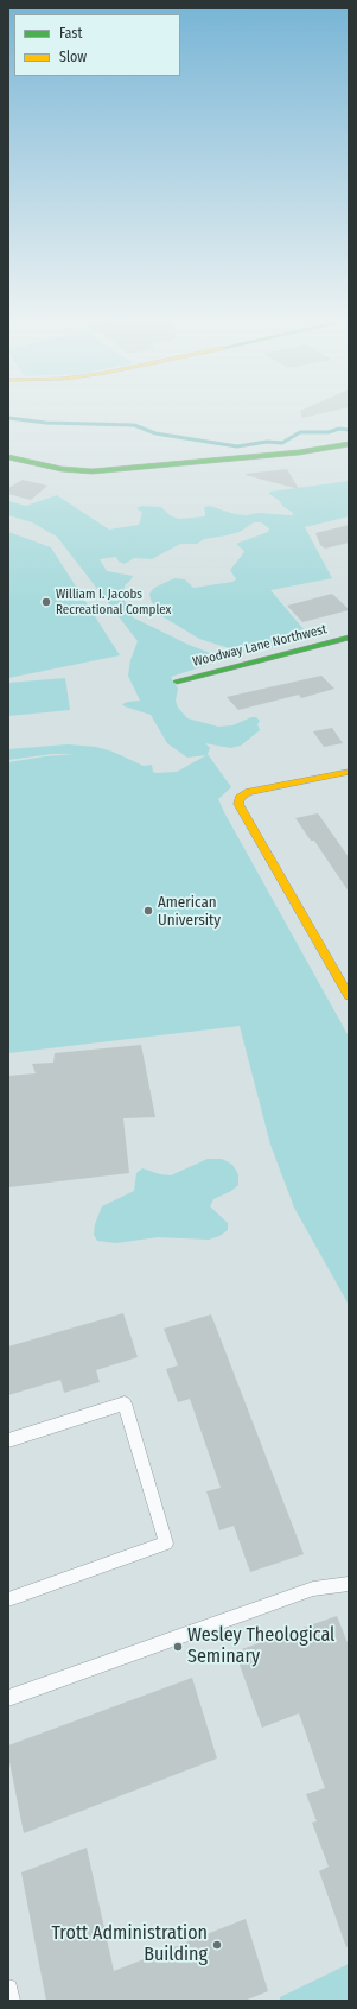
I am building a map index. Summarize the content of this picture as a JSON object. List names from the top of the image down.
{
  "streets": {
    "street": ["Woodway Lane Northwest"]
  },
  "places": [
    "William I. Jacobs Recreational Complex",
    "American University",
    "Wesley Theological Seminary",
    "Trott Administration Building"
  ],
  "legend": ["Fast", "Slow"]
}
